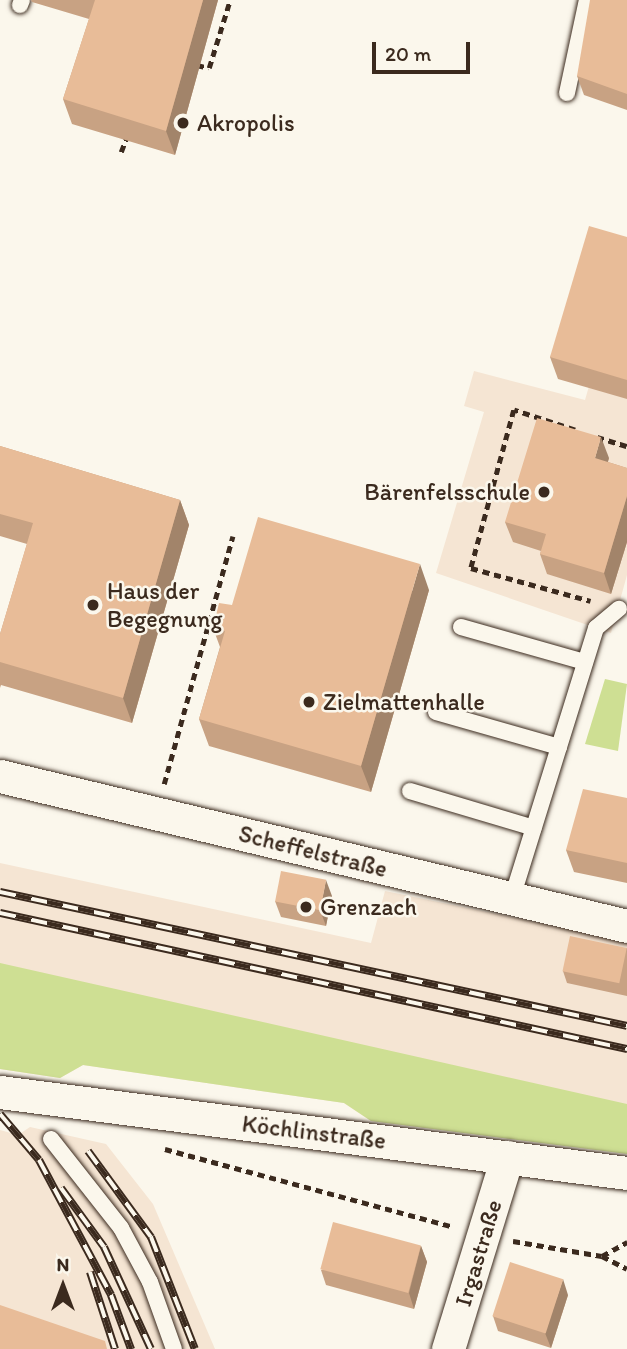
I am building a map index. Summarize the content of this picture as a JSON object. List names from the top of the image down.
{
  "streets": {
    "street": ["Scheffelstraße", "Köchlinstraße", "Irgastraße"]
  },
  "crossings": [
    ["Köchlinstraße", "Irgastraße"]
  ],
  "places": [
    "Akropolis",
    "Bärenfelsschule",
    "Haus der Begegnung",
    "Zielmattenhalle",
    "Grenzach"
  ],
  "scale_bar": "20 m",
  "north": "top"
}
